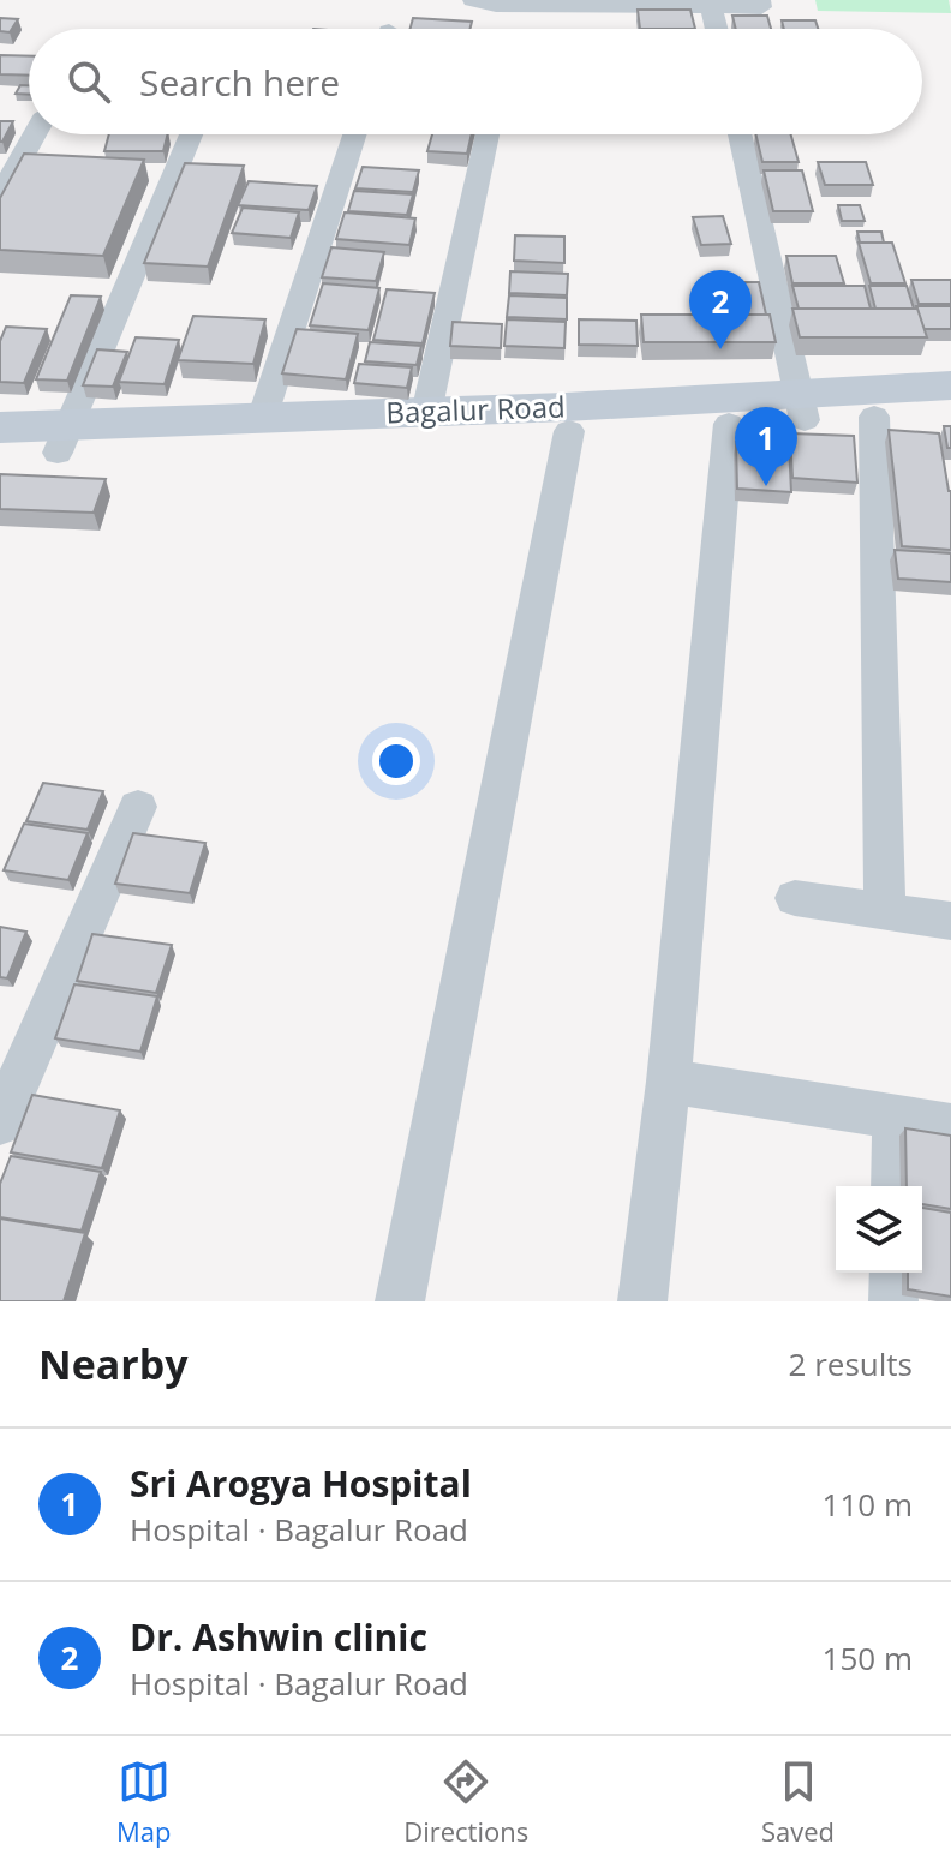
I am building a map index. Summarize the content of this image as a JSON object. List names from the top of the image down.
{
  "streets": {
    "main road": ["Bagalur Road"]
  },
  "page": {
    "search": "Search here",
    "pins": ["2", "1"],
    "heading": ["Nearby", "2 results"],
    "list": [
      {
        "mark": "1",
        "name": "Sri Arogya Hospital",
        "note": "Hospital · Bagalur Road",
        "value": "110 m"
      },
      {
        "mark": "2",
        "name": "Dr. Ashwin clinic",
        "note": "Hospital · Bagalur Road",
        "value": "150 m"
      }
    ],
    "nav": ["Map", "Directions", "Saved"]
  }
}
